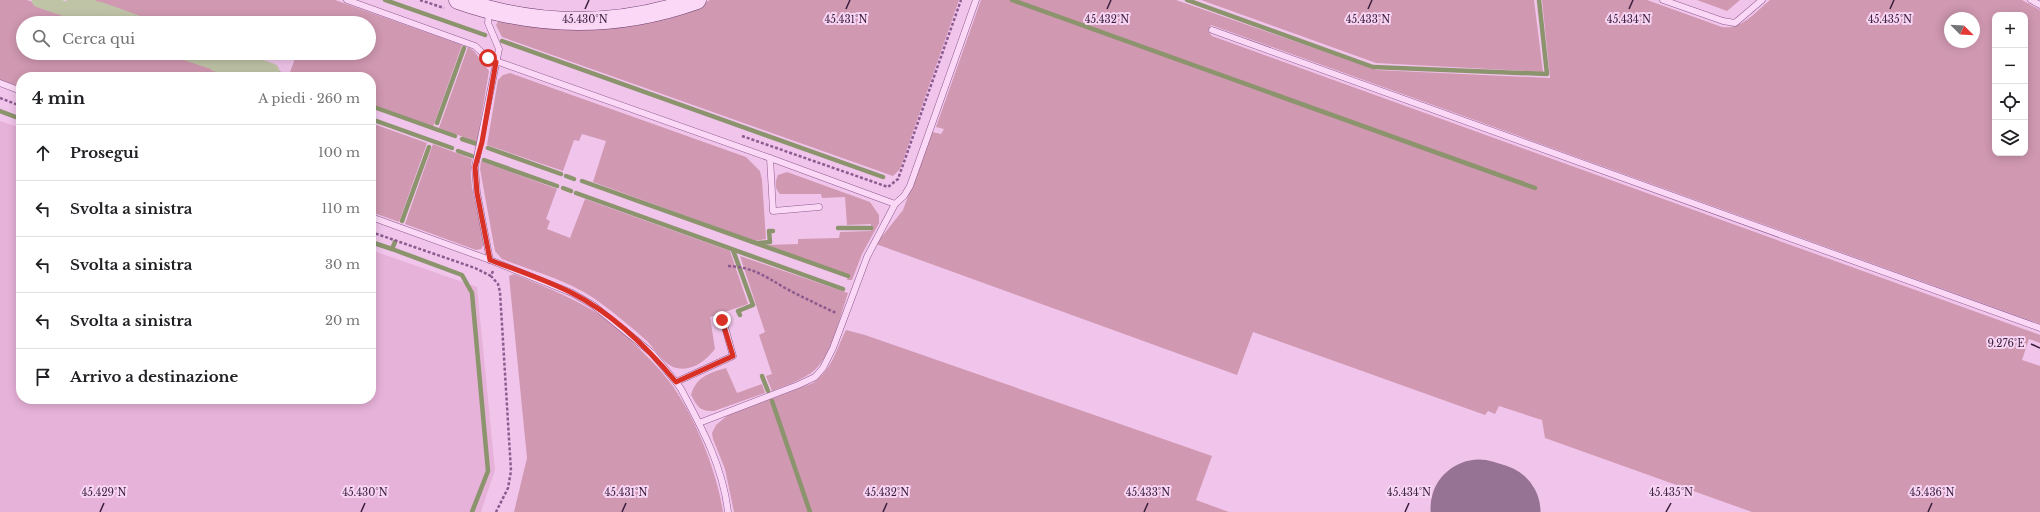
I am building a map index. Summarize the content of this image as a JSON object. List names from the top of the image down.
{
  "north": "bottom right",
  "page": {
    "map_buttons": ["+", "−"],
    "search": "Cerca qui",
    "heading": ["4 min", "A piedi · 260 m"],
    "list": [
      ["Prosegui", "100 m"],
      ["Svolta a sinistra", "110 m"],
      ["Svolta a sinistra", "30 m"],
      ["Svolta a sinistra", "20 m"],
      "Arrivo a destinazione"
    ]
  },
  "coordinates": [
    "45.430°N",
    "45.432°N",
    "45.433°N",
    "45.434°N",
    "45.435°N",
    "45.431°N",
    "9.276°E",
    "45.429°N",
    "45.436°N"
  ]
}
